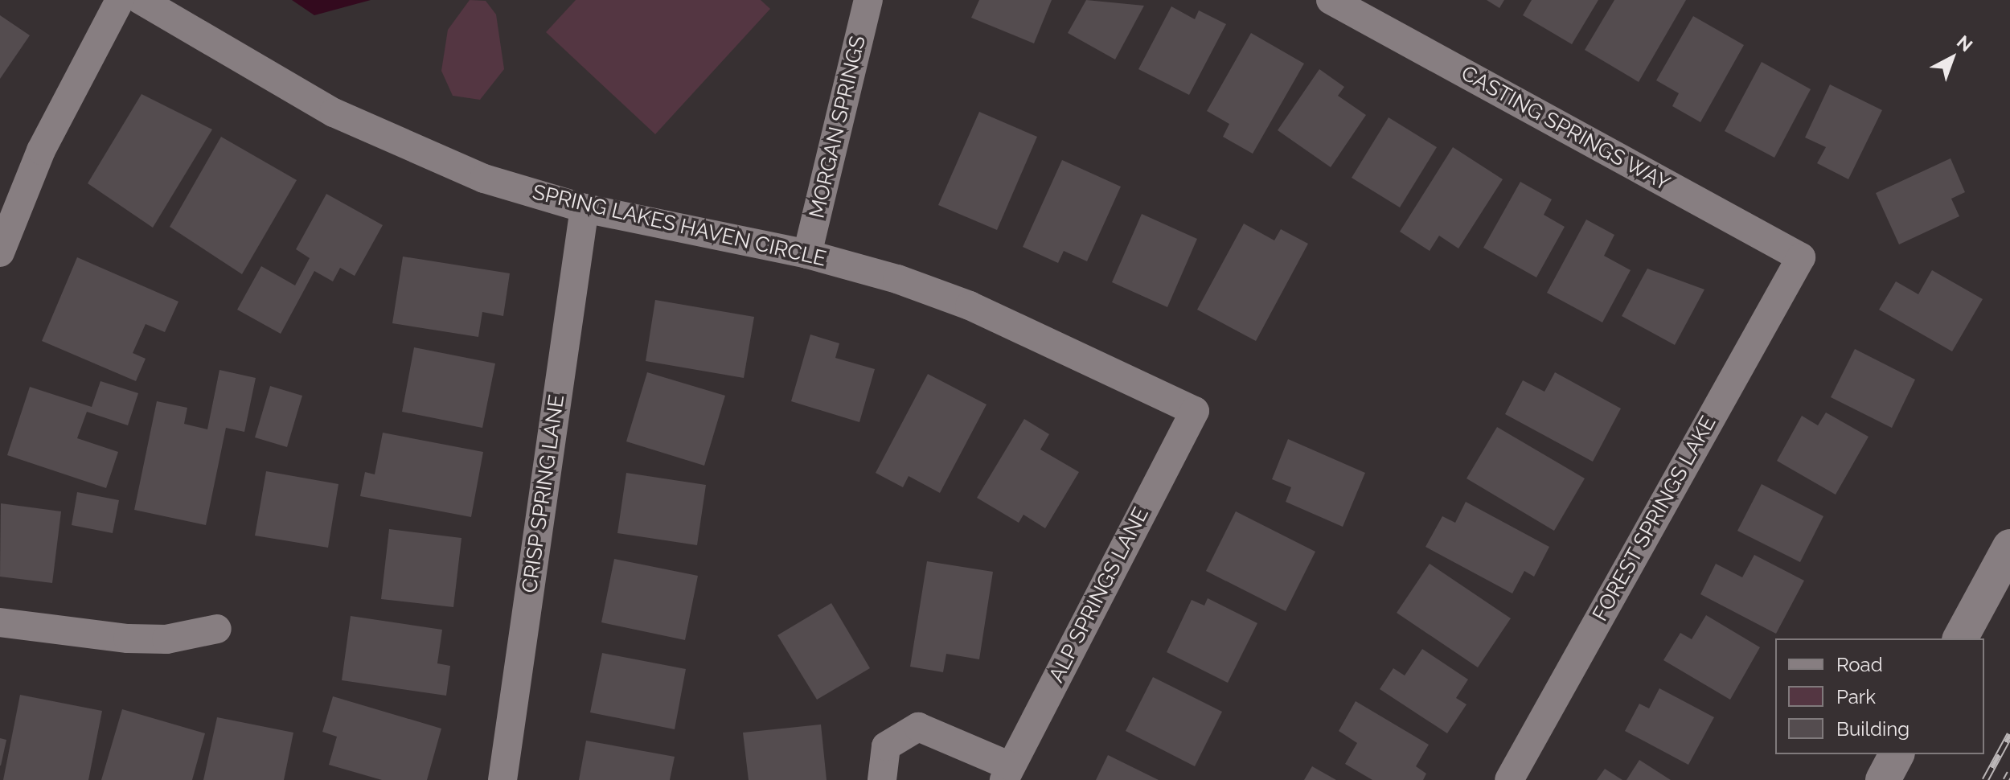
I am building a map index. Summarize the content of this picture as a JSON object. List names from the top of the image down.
{
  "streets": {
    "street": [
      "MORGAN SPRINGS",
      "CASTING SPRINGS WAY",
      "SPRING LAKES HAVEN CIRCLE",
      "CRISP SPRING LANE",
      "FOREST SPRINGS LAKE",
      "ALP SPRINGS LANE"
    ]
  },
  "crossings": [
    ["MORGAN SPRINGS", "SPRING LAKES HAVEN CIRCLE"],
    ["CASTING SPRINGS WAY", "FOREST SPRINGS LAKE"],
    ["SPRING LAKES HAVEN CIRCLE", "CRISP SPRING LANE"],
    ["SPRING LAKES HAVEN CIRCLE", "ALP SPRINGS LANE"]
  ],
  "legend": ["Road", "Park", "Building"],
  "north": "top right"
}
